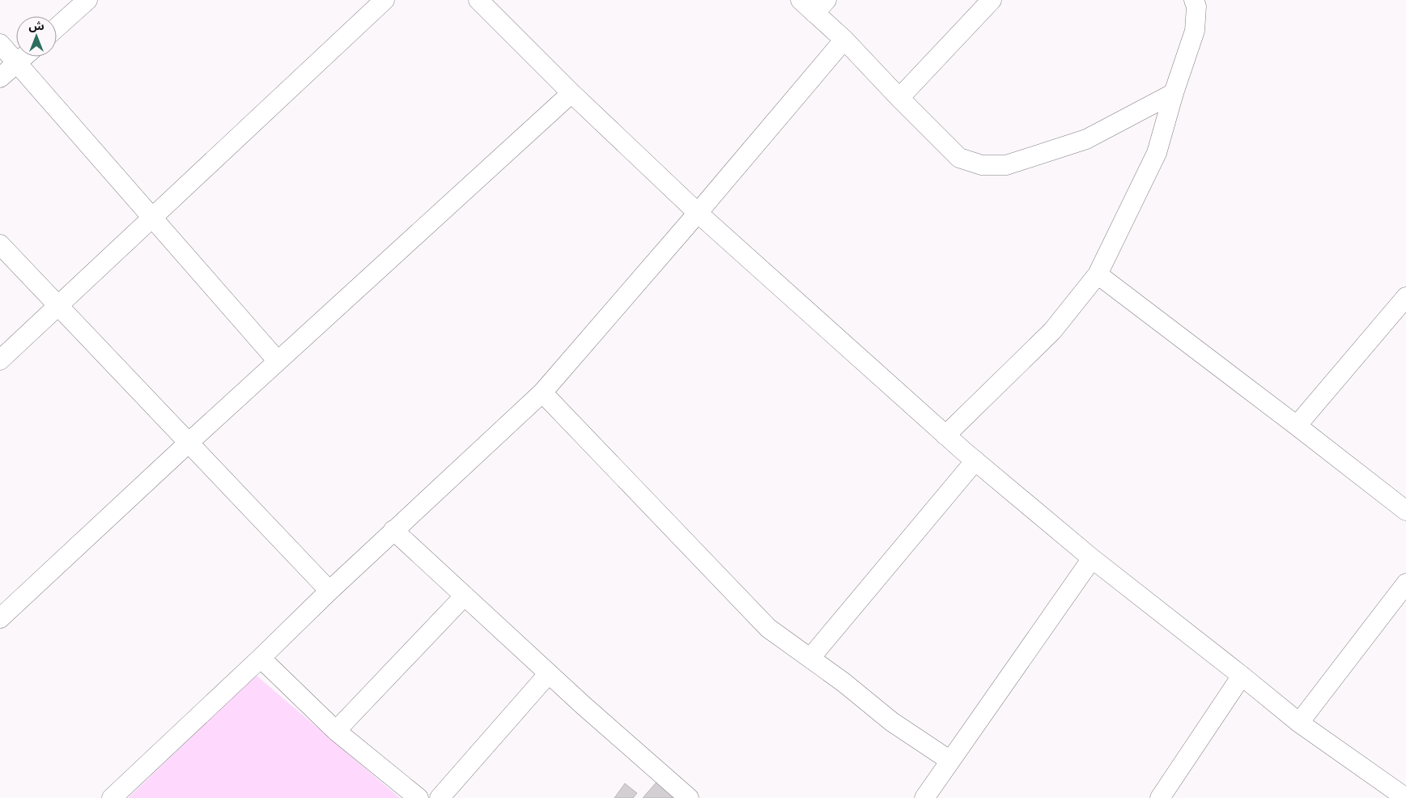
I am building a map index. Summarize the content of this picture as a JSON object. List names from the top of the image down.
{
  "north": "top"
}
